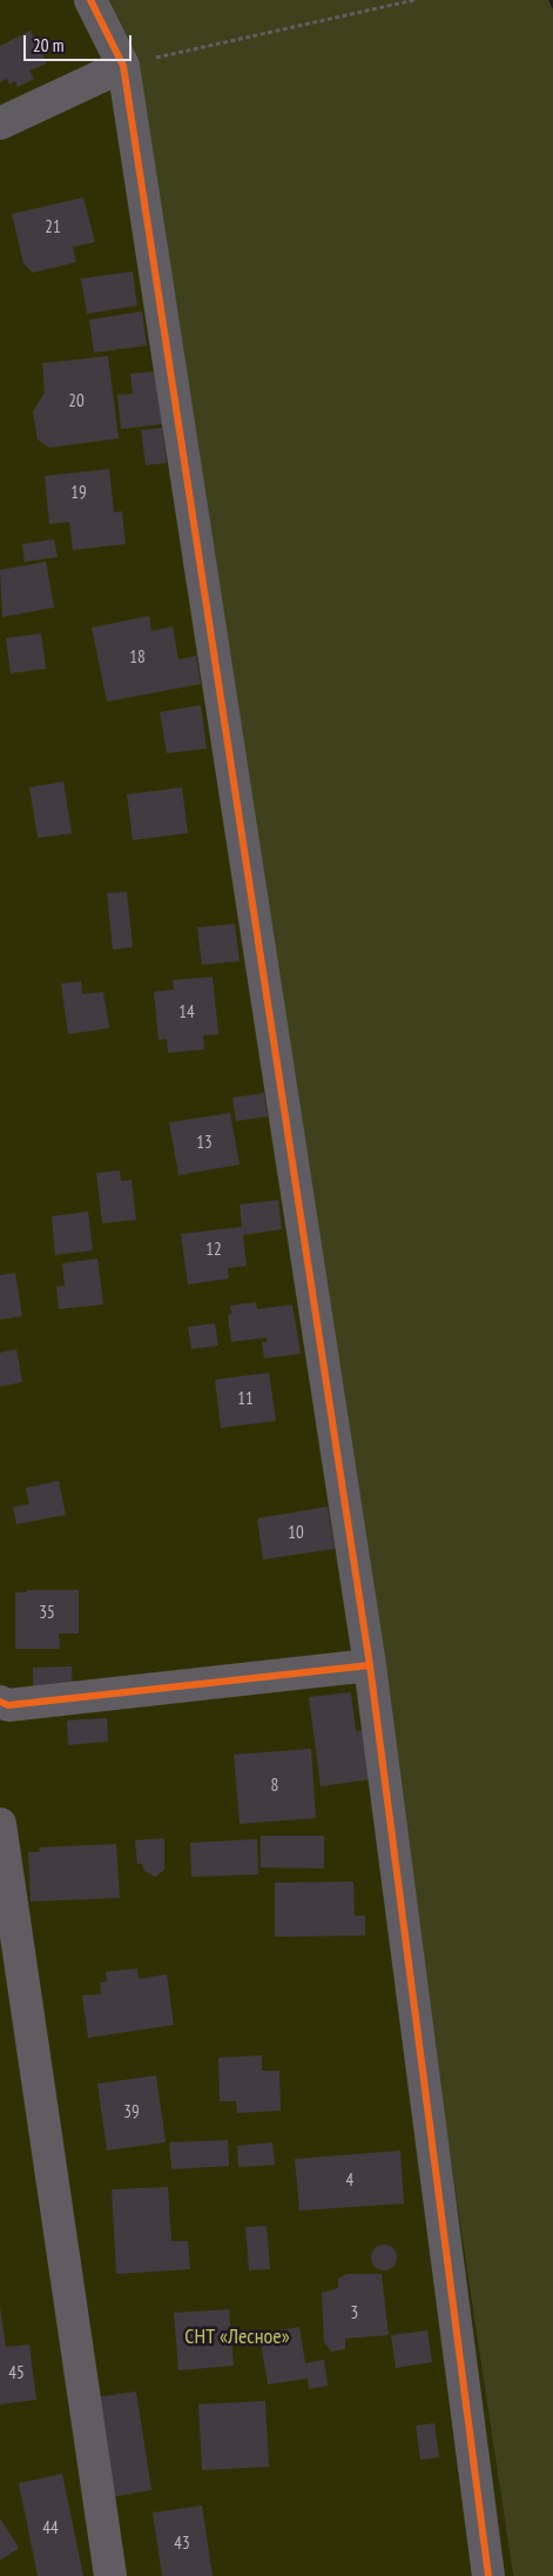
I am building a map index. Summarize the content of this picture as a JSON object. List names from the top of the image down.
{
  "parks": ["СНТ «Лесное»"],
  "house_numbers": [
    "21",
    "20",
    "19",
    "18",
    "14",
    "13",
    "12",
    "11",
    "10",
    "35",
    "8",
    "39",
    "4",
    "3",
    "45",
    "44",
    "43"
  ],
  "scale_bar": "20 m"
}
